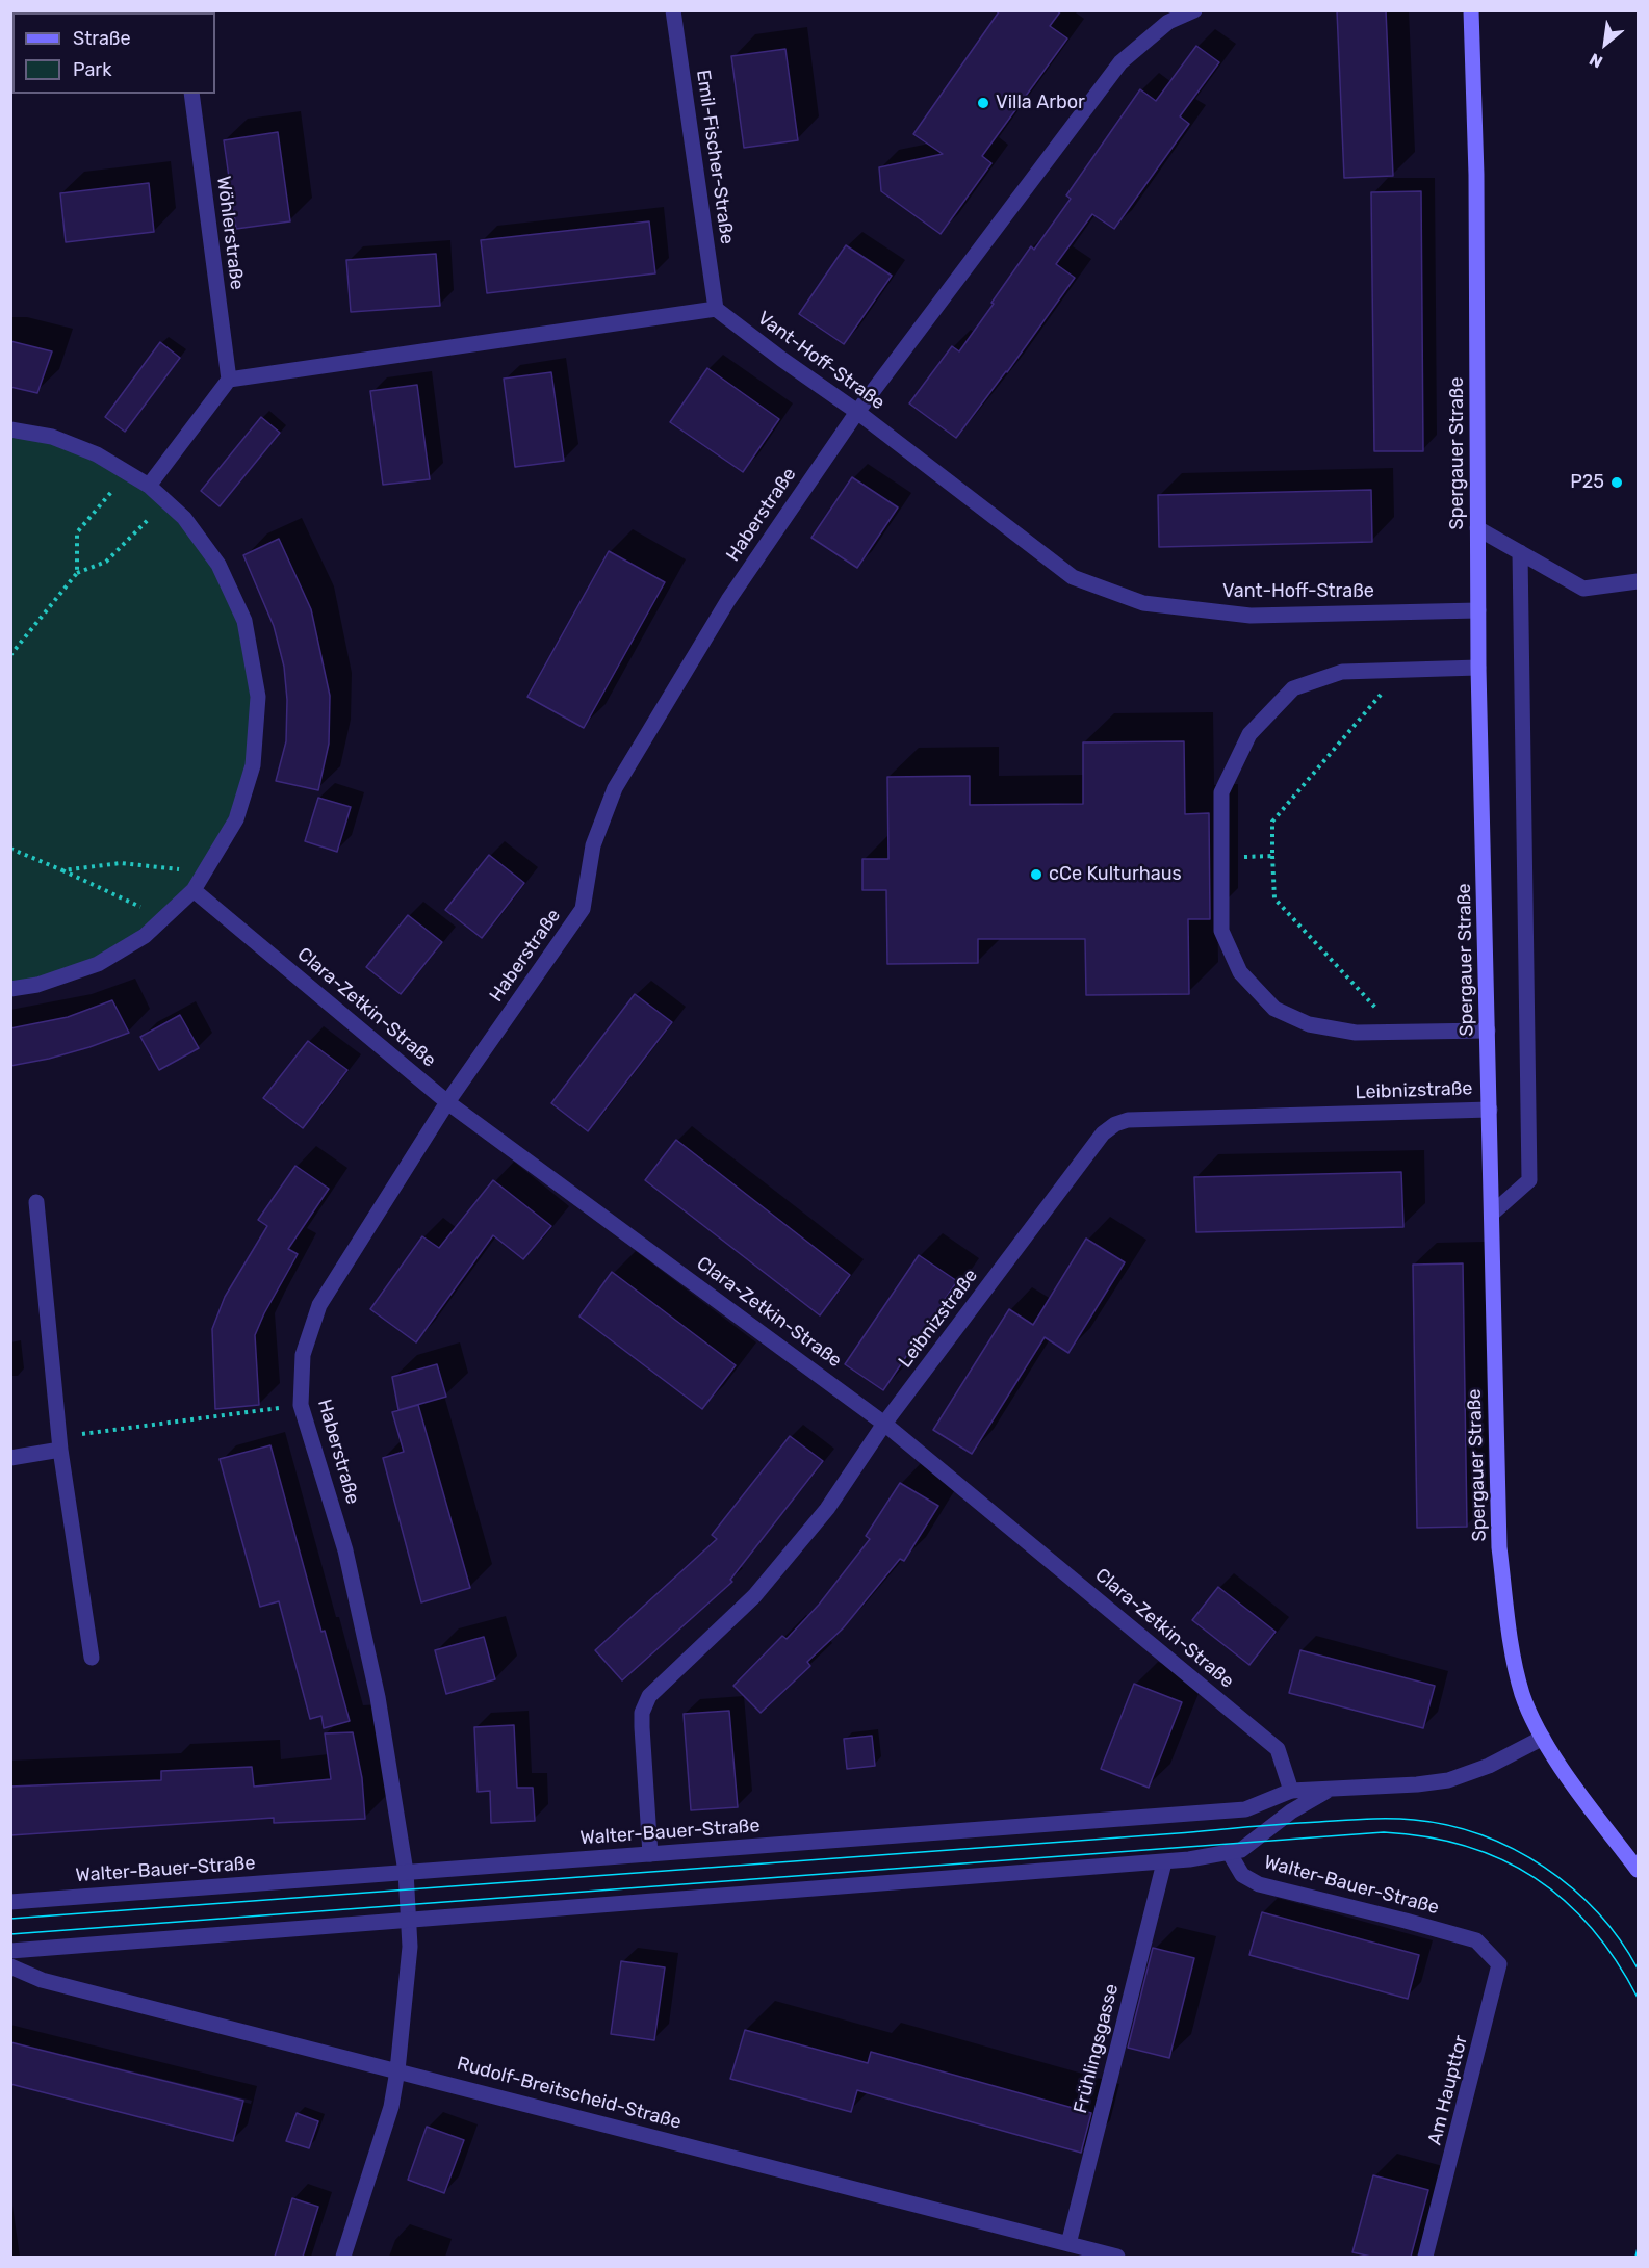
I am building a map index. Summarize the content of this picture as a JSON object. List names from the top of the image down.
{
  "streets": {
    "main road": ["Spergauer Straße"],
    "street": [
      "Emil-Fischer-Straße",
      "Wöhlerstraße",
      "Vant-Hoff-Straße",
      "Haberstraße",
      "Clara-Zetkin-Straße",
      "Leibnizstraße",
      "Walter-Bauer-Straße",
      "Frühlingsgasse",
      "Am Haupttor",
      "Rudolf-Breitscheid-Straße"
    ]
  },
  "crossings": [
    ["Emil-Fischer-Straße", "Vant-Hoff-Straße"],
    ["Vant-Hoff-Straße", "Spergauer Straße"],
    ["Vant-Hoff-Straße", "Haberstraße"],
    ["Spergauer Straße", "Leibnizstraße"],
    ["Spergauer Straße", "Walter-Bauer-Straße"],
    ["Haberstraße", "Clara-Zetkin-Straße"],
    ["Haberstraße", "Walter-Bauer-Straße"],
    ["Haberstraße", "Rudolf-Breitscheid-Straße"],
    ["Clara-Zetkin-Straße", "Leibnizstraße"],
    ["Clara-Zetkin-Straße", "Walter-Bauer-Straße"],
    ["Leibnizstraße", "Walter-Bauer-Straße"],
    ["Walter-Bauer-Straße", "Frühlingsgasse"],
    ["Walter-Bauer-Straße", "Am Haupttor"],
    ["Frühlingsgasse", "Rudolf-Breitscheid-Straße"]
  ],
  "places": ["Villa Arbor", "P25", "cCe Kulturhaus"],
  "legend": ["Straße", "Park"],
  "north": "bottom left"
}
